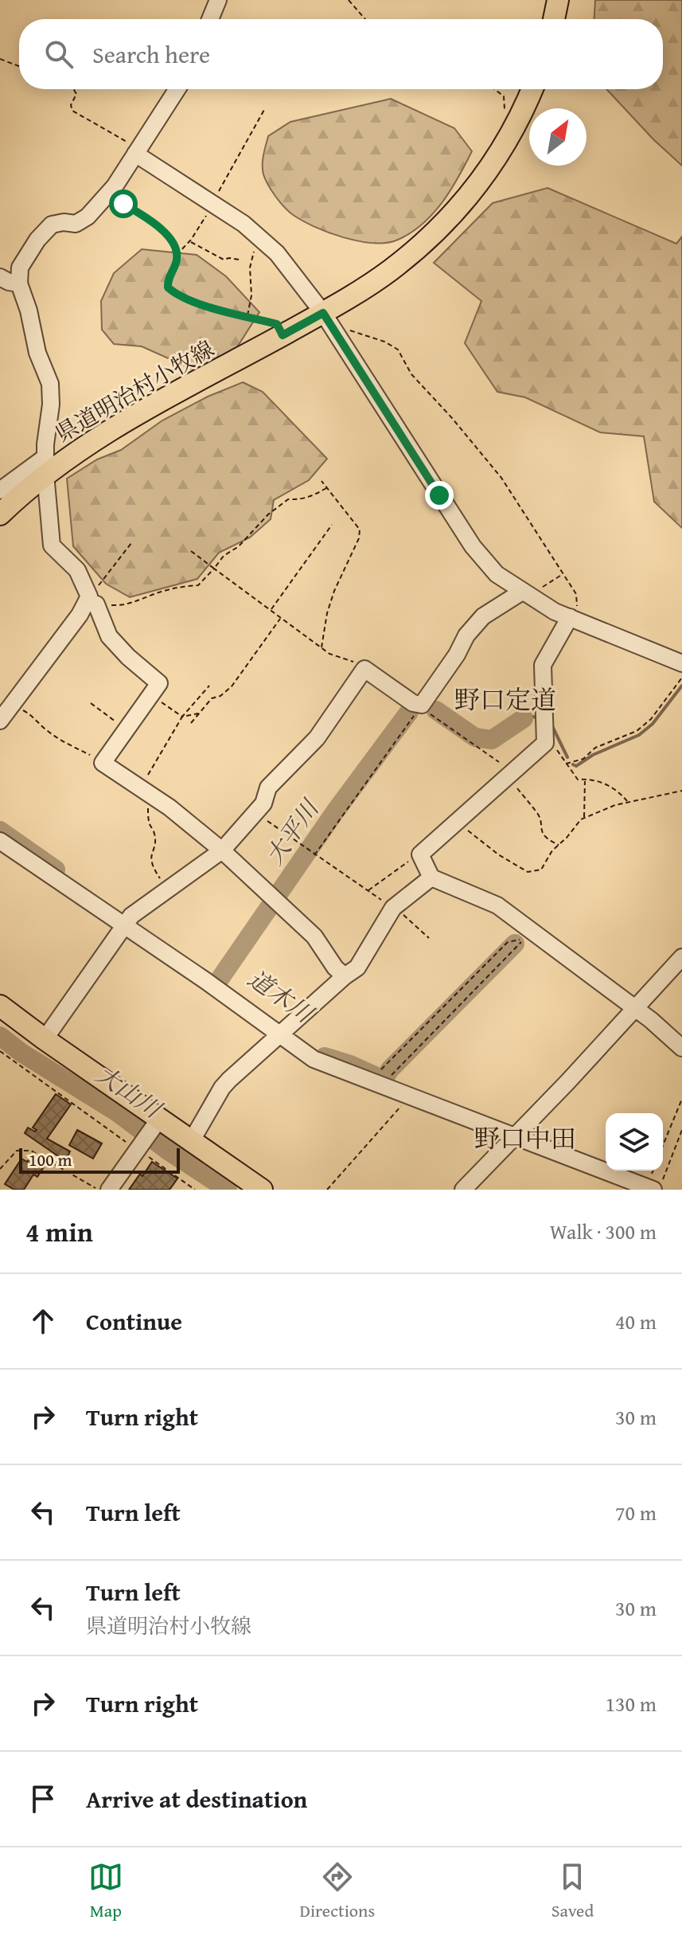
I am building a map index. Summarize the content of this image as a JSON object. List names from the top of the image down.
{
  "streets": {
    "main road": ["県道明治村小牧線"]
  },
  "districts": ["野口定道", "野口中田"],
  "water": ["大平川", "道木川", "大山川"],
  "scale_bar": "100 m",
  "north": "top right",
  "page": {
    "search": "Search here",
    "scale": "100 m",
    "heading": ["4 min", "Walk · 300 m"],
    "list": [
      ["Continue", "40 m"],
      ["Turn right", "30 m"],
      ["Turn left", "70 m"],
      ["Turn left", "県道明治村小牧線", "30 m"],
      ["Turn right", "130 m"],
      "Arrive at destination"
    ],
    "nav": ["Map", "Directions", "Saved"]
  }
}
